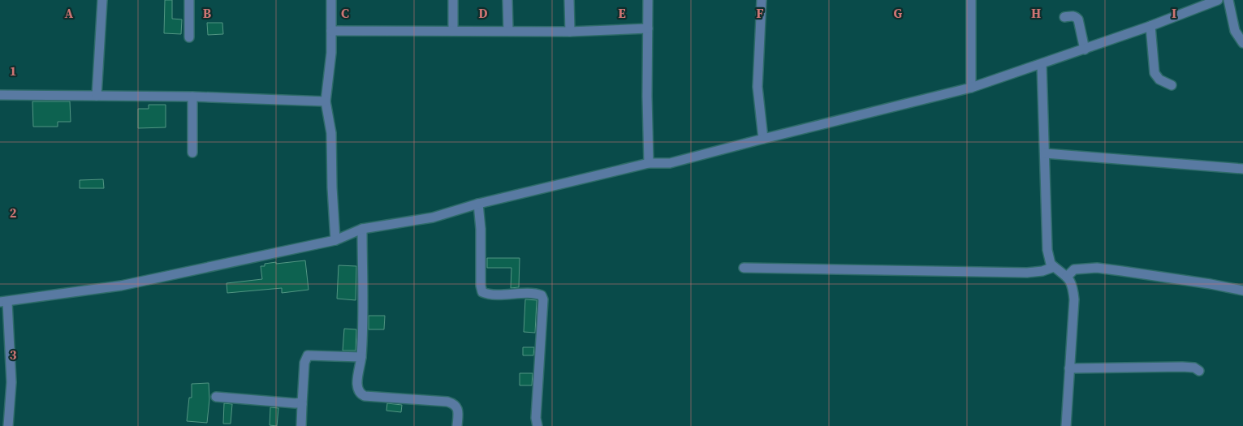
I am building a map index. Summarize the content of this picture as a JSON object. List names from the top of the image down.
{
  "grid": {
    "columns": [
      "A",
      "B",
      "C",
      "D",
      "E",
      "F",
      "G",
      "H",
      "I"
    ],
    "rows": ["1", "2", "3"]
  }
}
